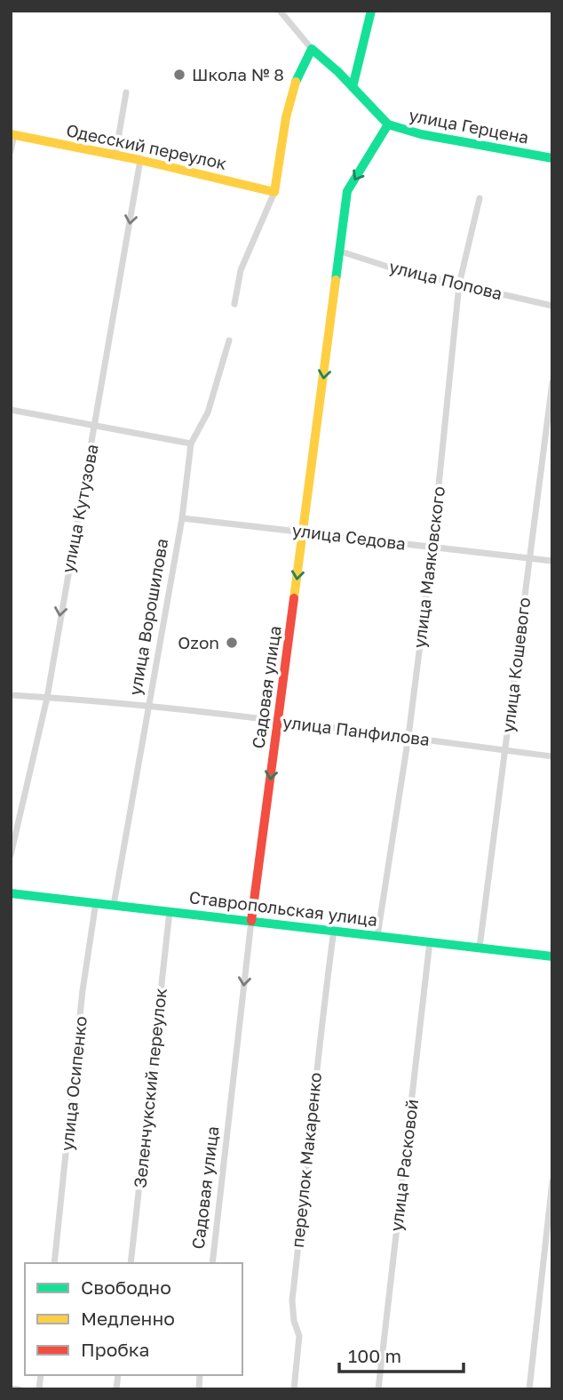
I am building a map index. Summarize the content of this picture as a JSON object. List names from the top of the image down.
{
  "streets": {
    "street": [
      "улица Герцена",
      "Одесский переулок",
      "улица Попова",
      "улица Кутузова",
      "улица Седова",
      "улица Маяковского",
      "улица Ворошилова",
      "улица Кошевого",
      "Садовая улица",
      "улица Панфилова",
      "Ставропольская улица",
      "улица Осипенко",
      "Зеленчукский переулок",
      "переулок Макаренко",
      "улица Расковой"
    ]
  },
  "crossings": [
    ["улица Герцена", "Садовая улица"],
    ["Одесский переулок", "улица Кутузова"],
    ["улица Попова", "улица Маяковского"],
    ["улица Попова", "Садовая улица"],
    ["улица Кутузова", "улица Панфилова"],
    ["улица Седова", "улица Маяковского"],
    ["улица Седова", "улица Ворошилова"],
    ["улица Седова", "улица Кошевого"],
    ["улица Седова", "Садовая улица"],
    ["улица Маяковского", "улица Панфилова"],
    ["улица Маяковского", "Ставропольская улица"],
    ["улица Ворошилова", "улица Панфилова"],
    ["улица Ворошилова", "Ставропольская улица"],
    ["улица Кошевого", "улица Панфилова"],
    ["улица Кошевого", "Ставропольская улица"],
    ["Садовая улица", "улица Панфилова"],
    ["Садовая улица", "Ставропольская улица"],
    ["Ставропольская улица", "улица Осипенко"],
    ["Ставропольская улица", "Зеленчукский переулок"],
    ["Ставропольская улица", "переулок Макаренко"],
    ["Ставропольская улица", "улица Расковой"]
  ],
  "one_way": ["улица Кутузова", "Садовая улица"],
  "places": ["Школа № 8", "Ozon"],
  "legend": ["Свободно", "Медленно", "Пробка"],
  "scale_bar": "100 m"
}
